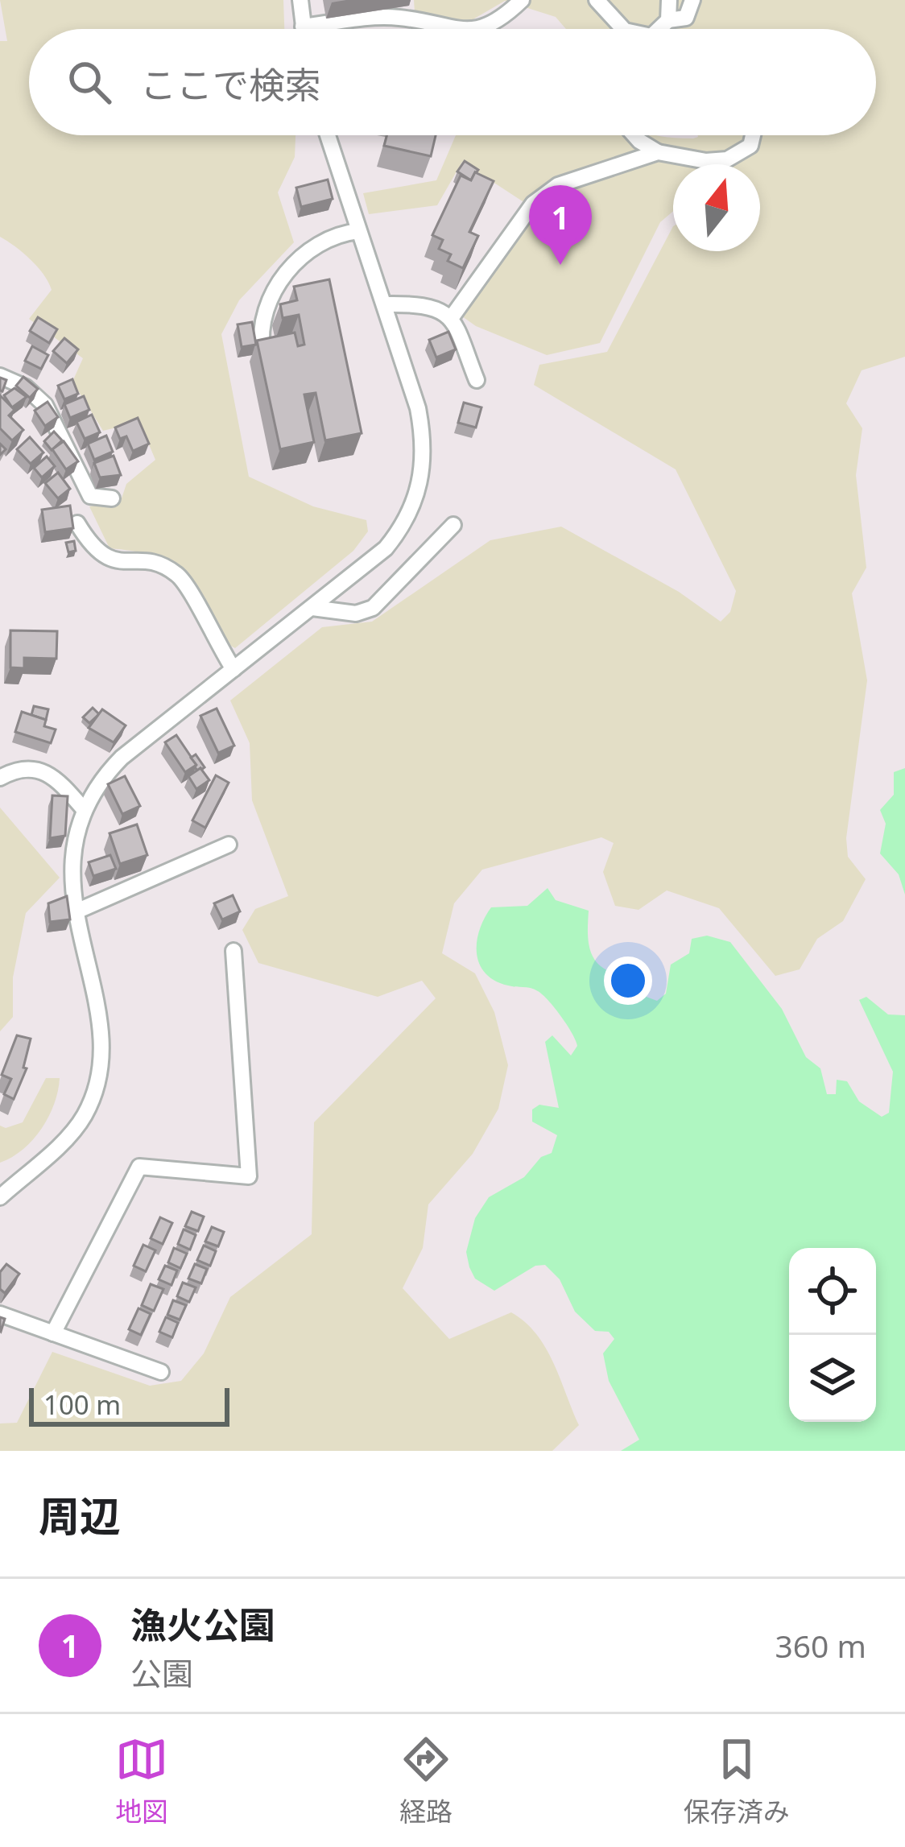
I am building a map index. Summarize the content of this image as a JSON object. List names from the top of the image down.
{
  "scale_bar": "100 m",
  "north": "top",
  "page": {
    "search": "ここで検索",
    "pins": "1",
    "scale": "100 m",
    "heading": "周辺",
    "list": [
      {
        "mark": "1",
        "name": "漁火公園",
        "note": "公園",
        "value": "360 m"
      }
    ],
    "nav": ["地図", "経路", "保存済み"]
  }
}
